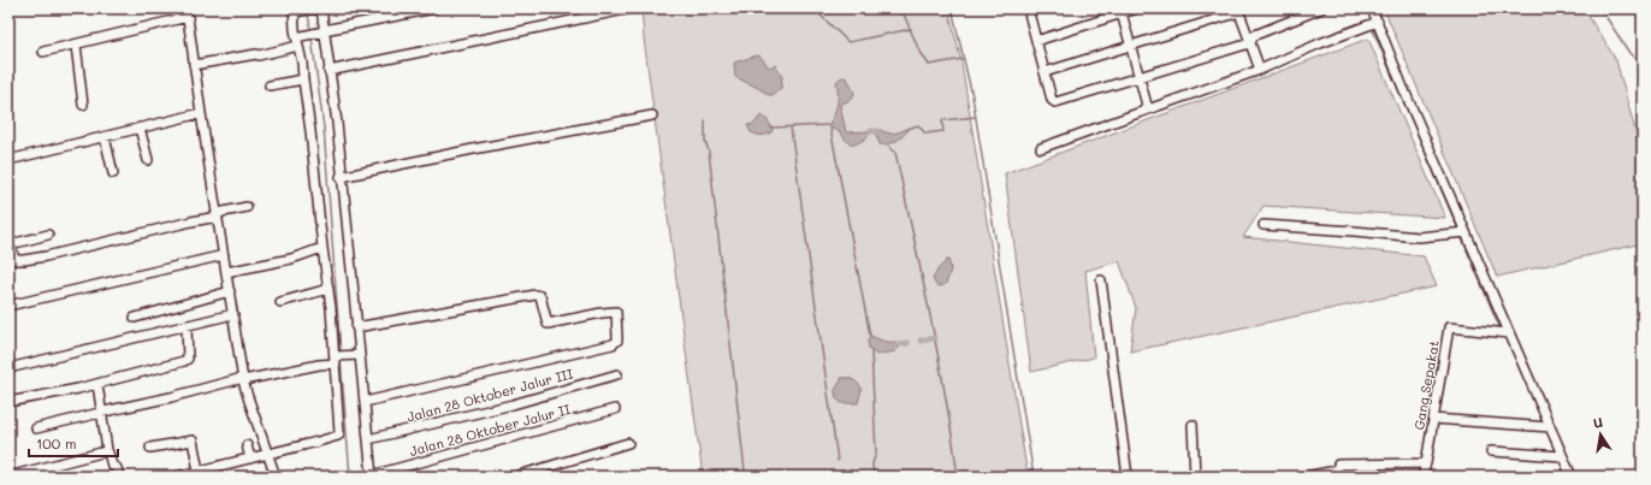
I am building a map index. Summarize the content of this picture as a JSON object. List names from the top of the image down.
{
  "streets": {
    "street": ["Gang Sepakat", "Jalan 28 Oktober Jalur III", "Jalan 28 Oktober Jalur II"]
  },
  "scale_bar": "100 m",
  "north": "top"
}
